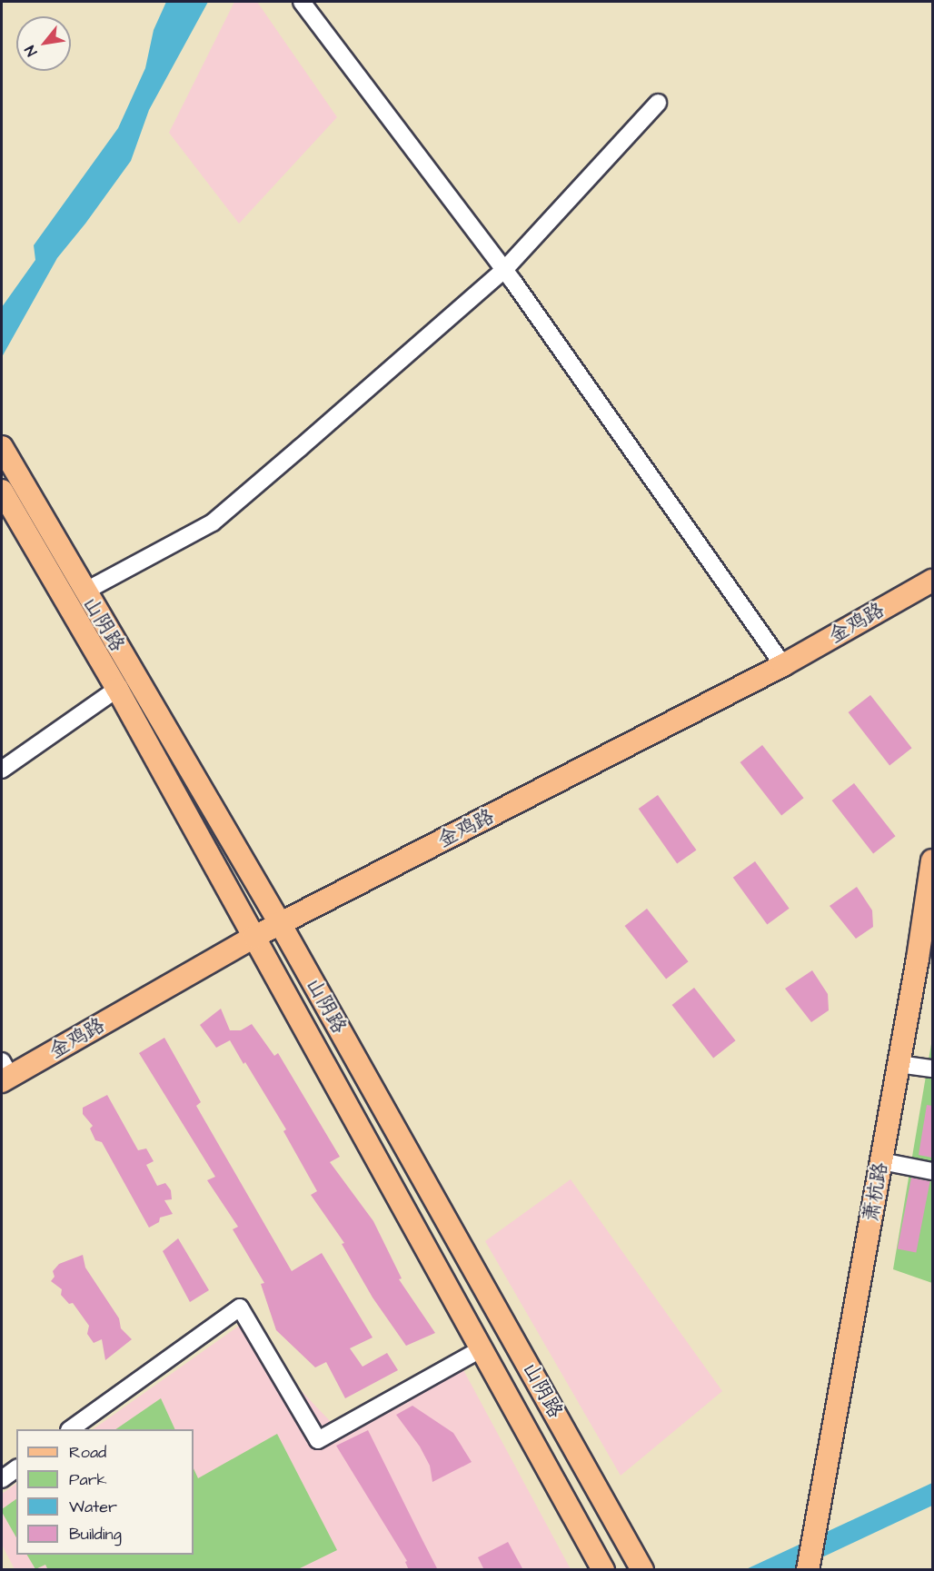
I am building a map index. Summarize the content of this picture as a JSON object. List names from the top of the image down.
{
  "streets": {
    "main road": ["金鸡路", "山阴路", "萧杭路"]
  },
  "crossings": [
    ["金鸡路", "山阴路"]
  ],
  "legend": [
    "Road",
    "Park",
    "Water",
    "Building"
  ],
  "north": "bottom left"
}
